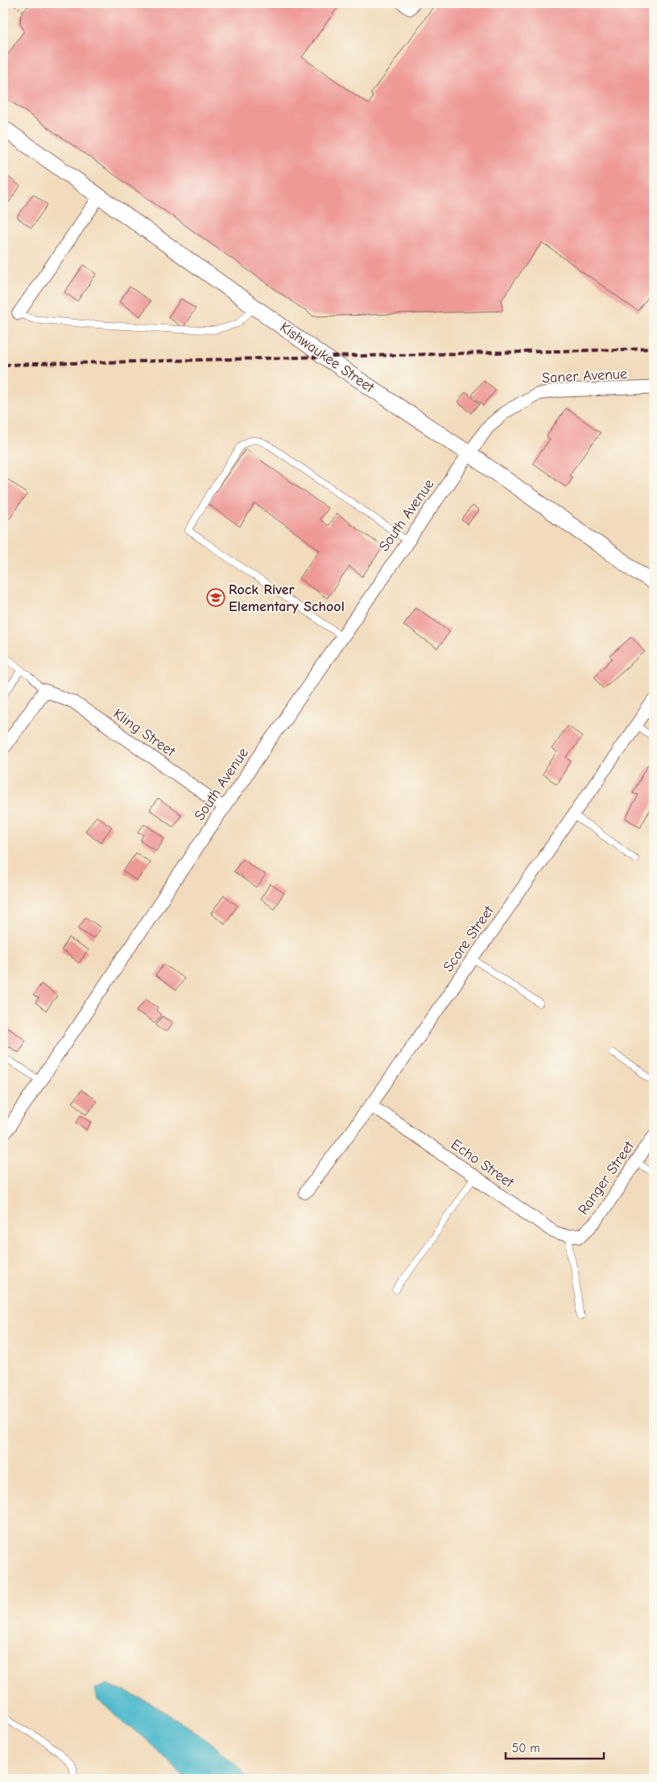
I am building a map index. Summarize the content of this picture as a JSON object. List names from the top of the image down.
{
  "streets": {
    "street": [
      "Kishwaukee Street",
      "Saner Avenue",
      "South Avenue",
      "Kling Street",
      "Score Street",
      "Echo Street",
      "Ranger Street"
    ]
  },
  "crossings": [
    ["Kishwaukee Street", "Saner Avenue"],
    ["Kishwaukee Street", "South Avenue"],
    ["Saner Avenue", "South Avenue"],
    ["South Avenue", "Kling Street"],
    ["Score Street", "Echo Street"],
    ["Echo Street", "Ranger Street"]
  ],
  "places": {
    "school or university": ["Rock River Elementary School"]
  },
  "scale_bar": "50 m"
}
